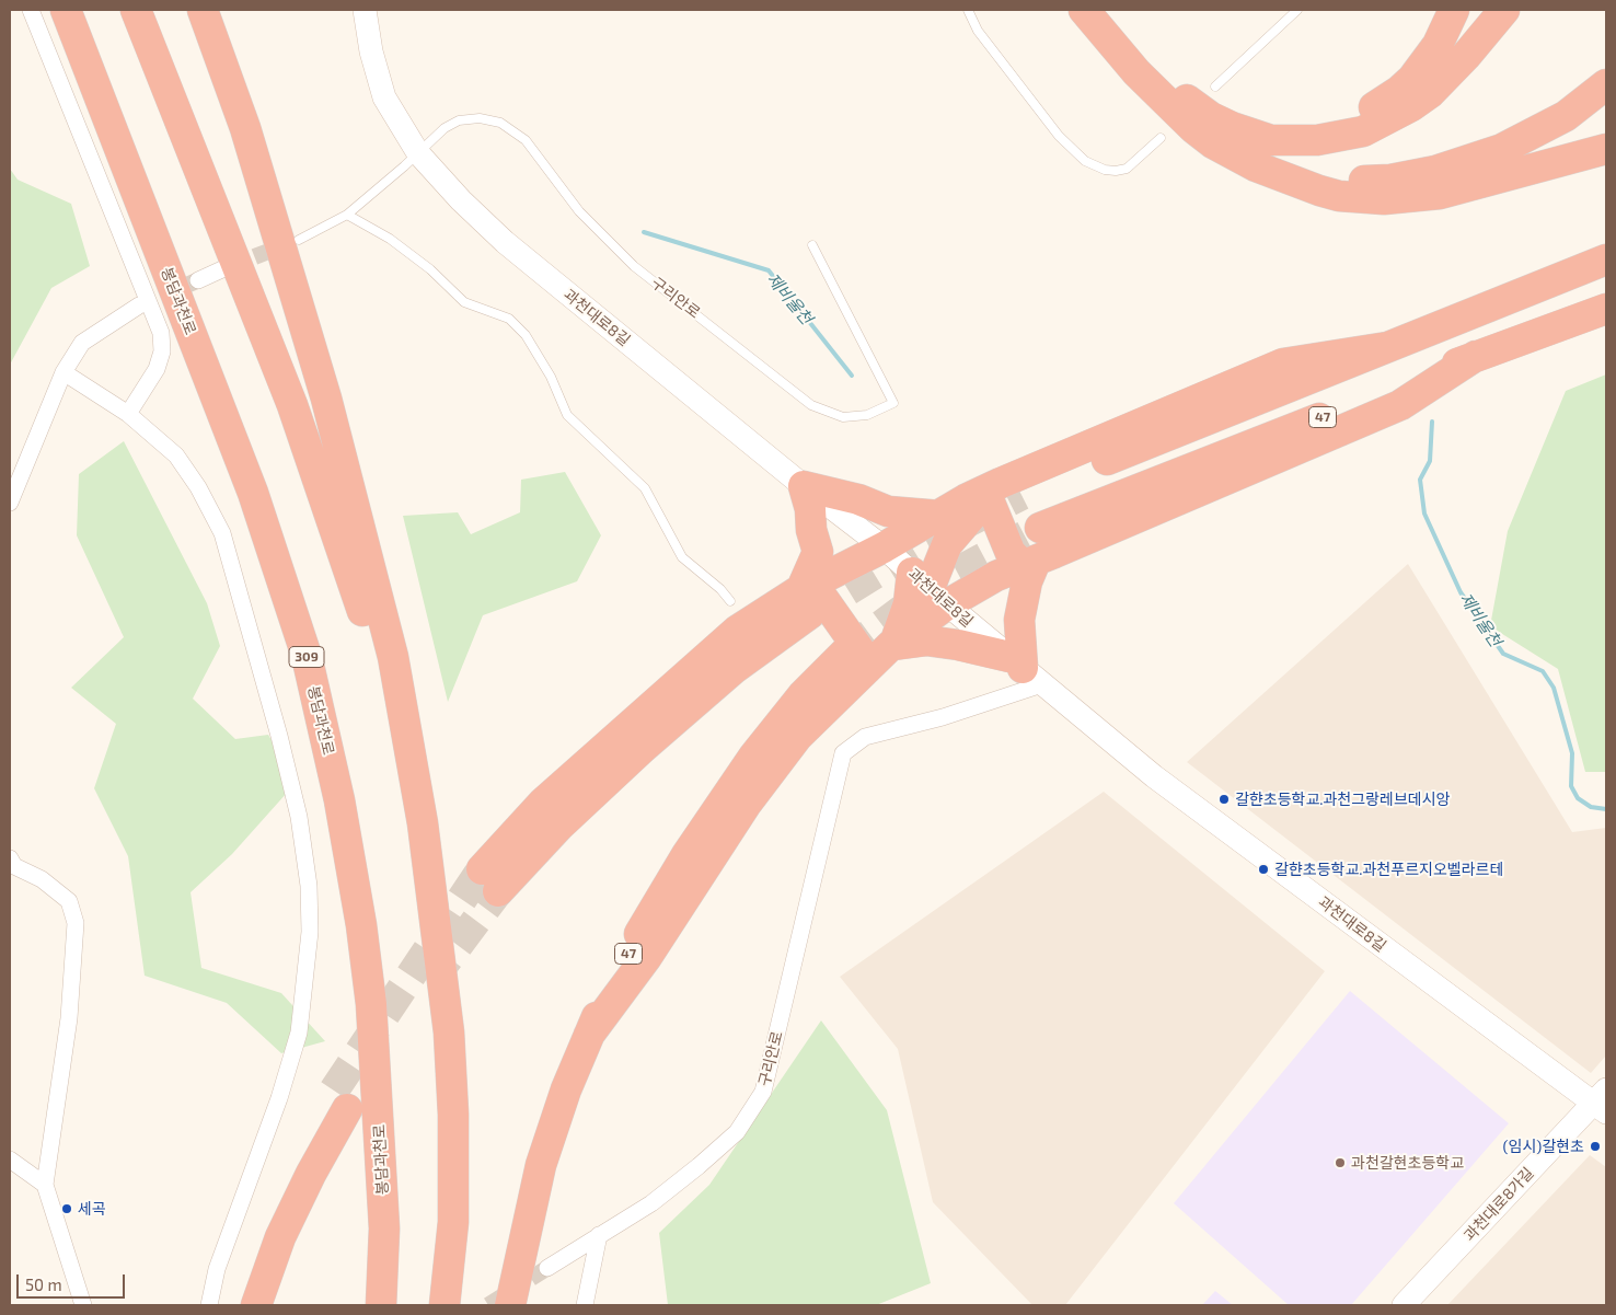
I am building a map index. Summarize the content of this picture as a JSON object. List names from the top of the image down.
{
  "streets": {
    "highway": ["봉담과천로", "47", "309"],
    "street": ["구리안로", "과천대로8길", "과천대로8가길"]
  },
  "crossings": [
    ["구리안로", "과천대로8길"],
    ["과천대로8길", "과천대로8가길"]
  ],
  "water": ["제비울천"],
  "places": [
    "갈햔초등학교.과천그랑레브데시앙",
    "갈햔초등학교.과천푸르지오벨라르테",
    "(임시)갈현초",
    "과천갈현초등학교",
    "세곡"
  ],
  "scale_bar": "50 m"
}
